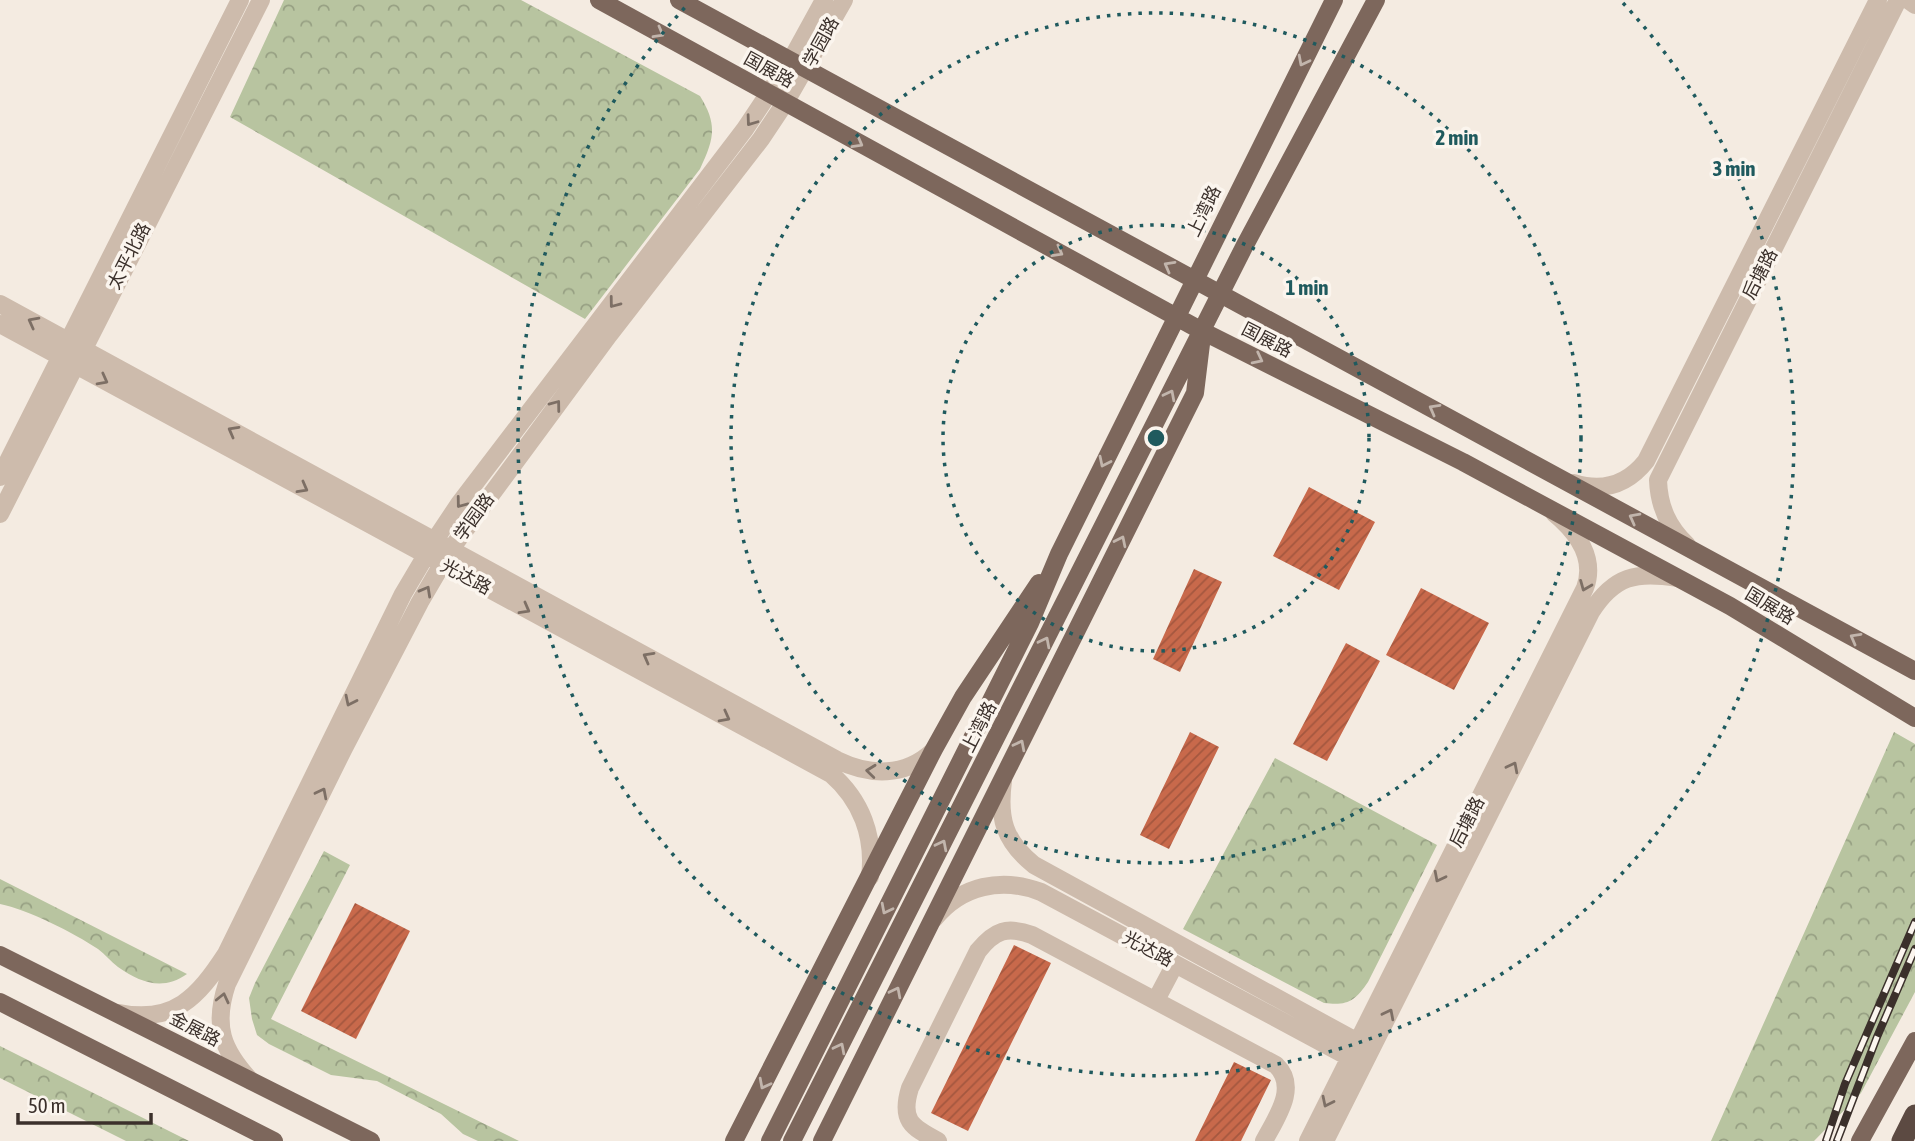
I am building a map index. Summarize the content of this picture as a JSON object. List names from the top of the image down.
{
  "streets": {
    "main road": ["国展路", "上湾路", "金展路"],
    "street": [
      "学园路",
      "太平北路",
      "后塘路",
      "光达路"
    ]
  },
  "crossings": [
    ["学园路", "国展路"],
    ["学园路", "光达路"],
    ["学园路", "金展路"],
    ["国展路", "上湾路"],
    ["国展路", "后塘路"],
    ["上湾路", "光达路"],
    ["太平北路", "光达路"],
    ["后塘路", "光达路"]
  ],
  "scale_bar": "50 m",
  "rings": ["2 min", "3 min", "1 min"]
}
